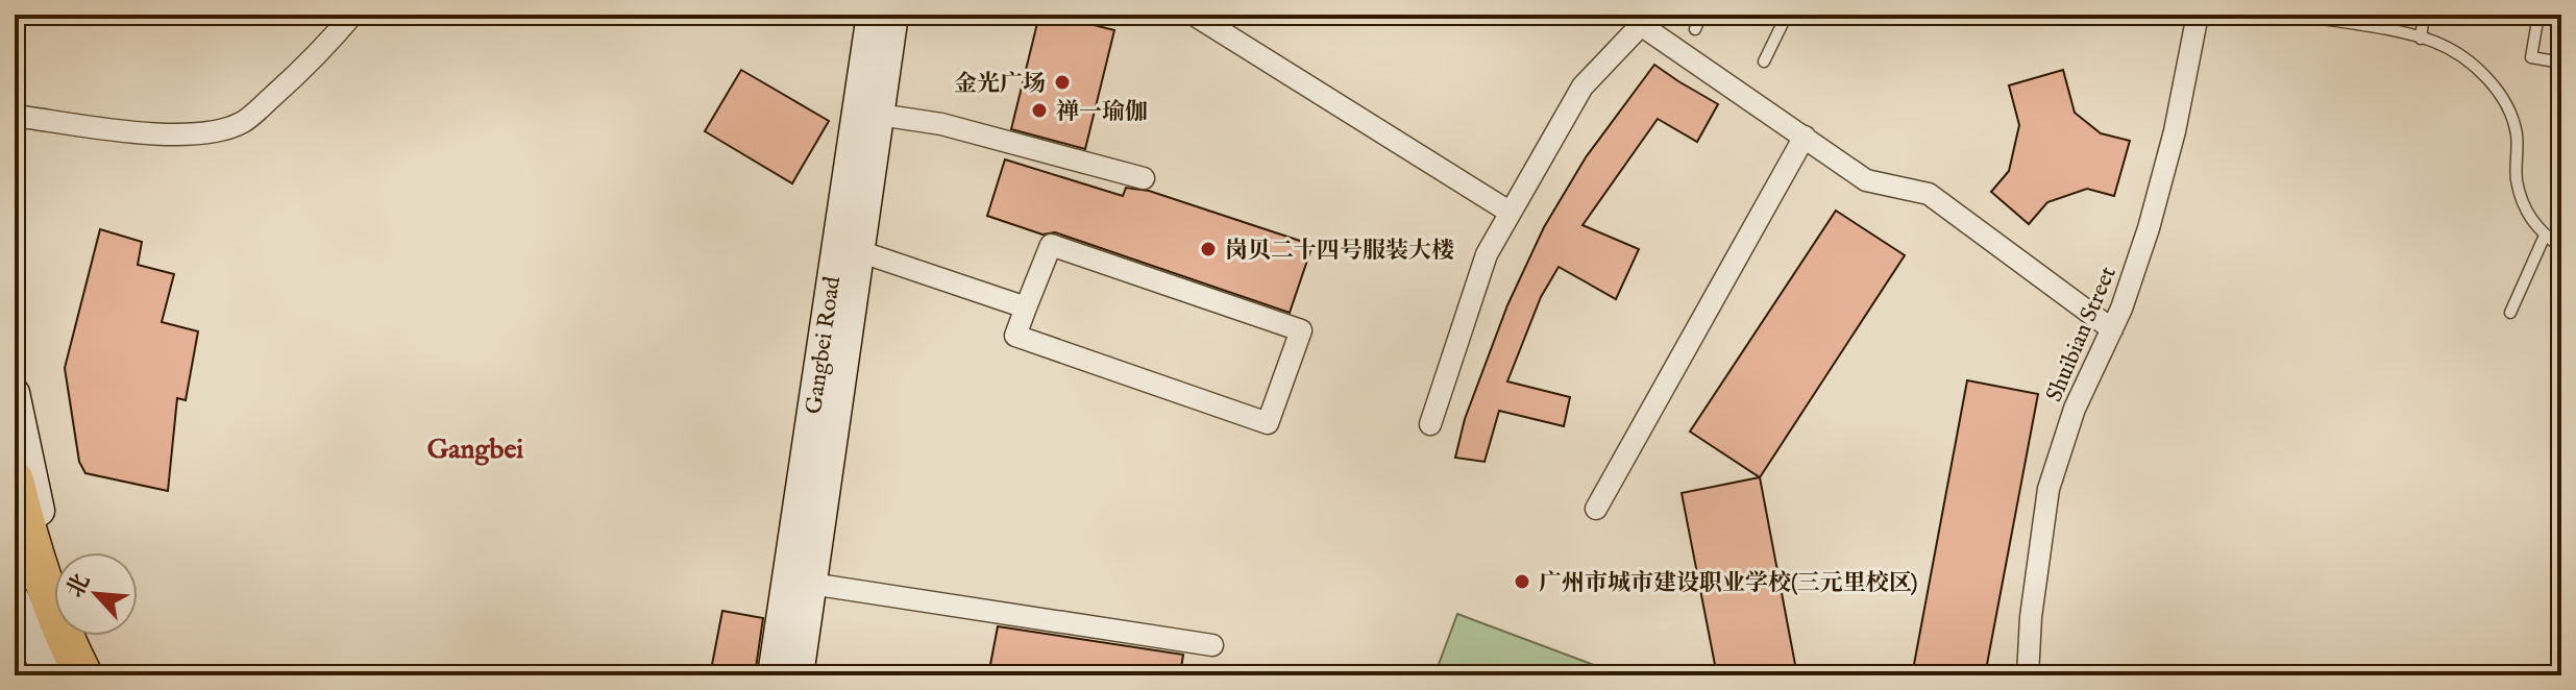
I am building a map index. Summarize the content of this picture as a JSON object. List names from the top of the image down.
{
  "streets": {
    "main road": ["Gangbei Road"],
    "street": ["Shuibian Street"]
  },
  "districts": ["Gangbei"],
  "places": [
    "金光广场",
    "禅一瑜伽",
    "岗贝二十四号服装大楼",
    "广州市城市建设职业学校(三元里校区)"
  ],
  "north": "top left"
}
